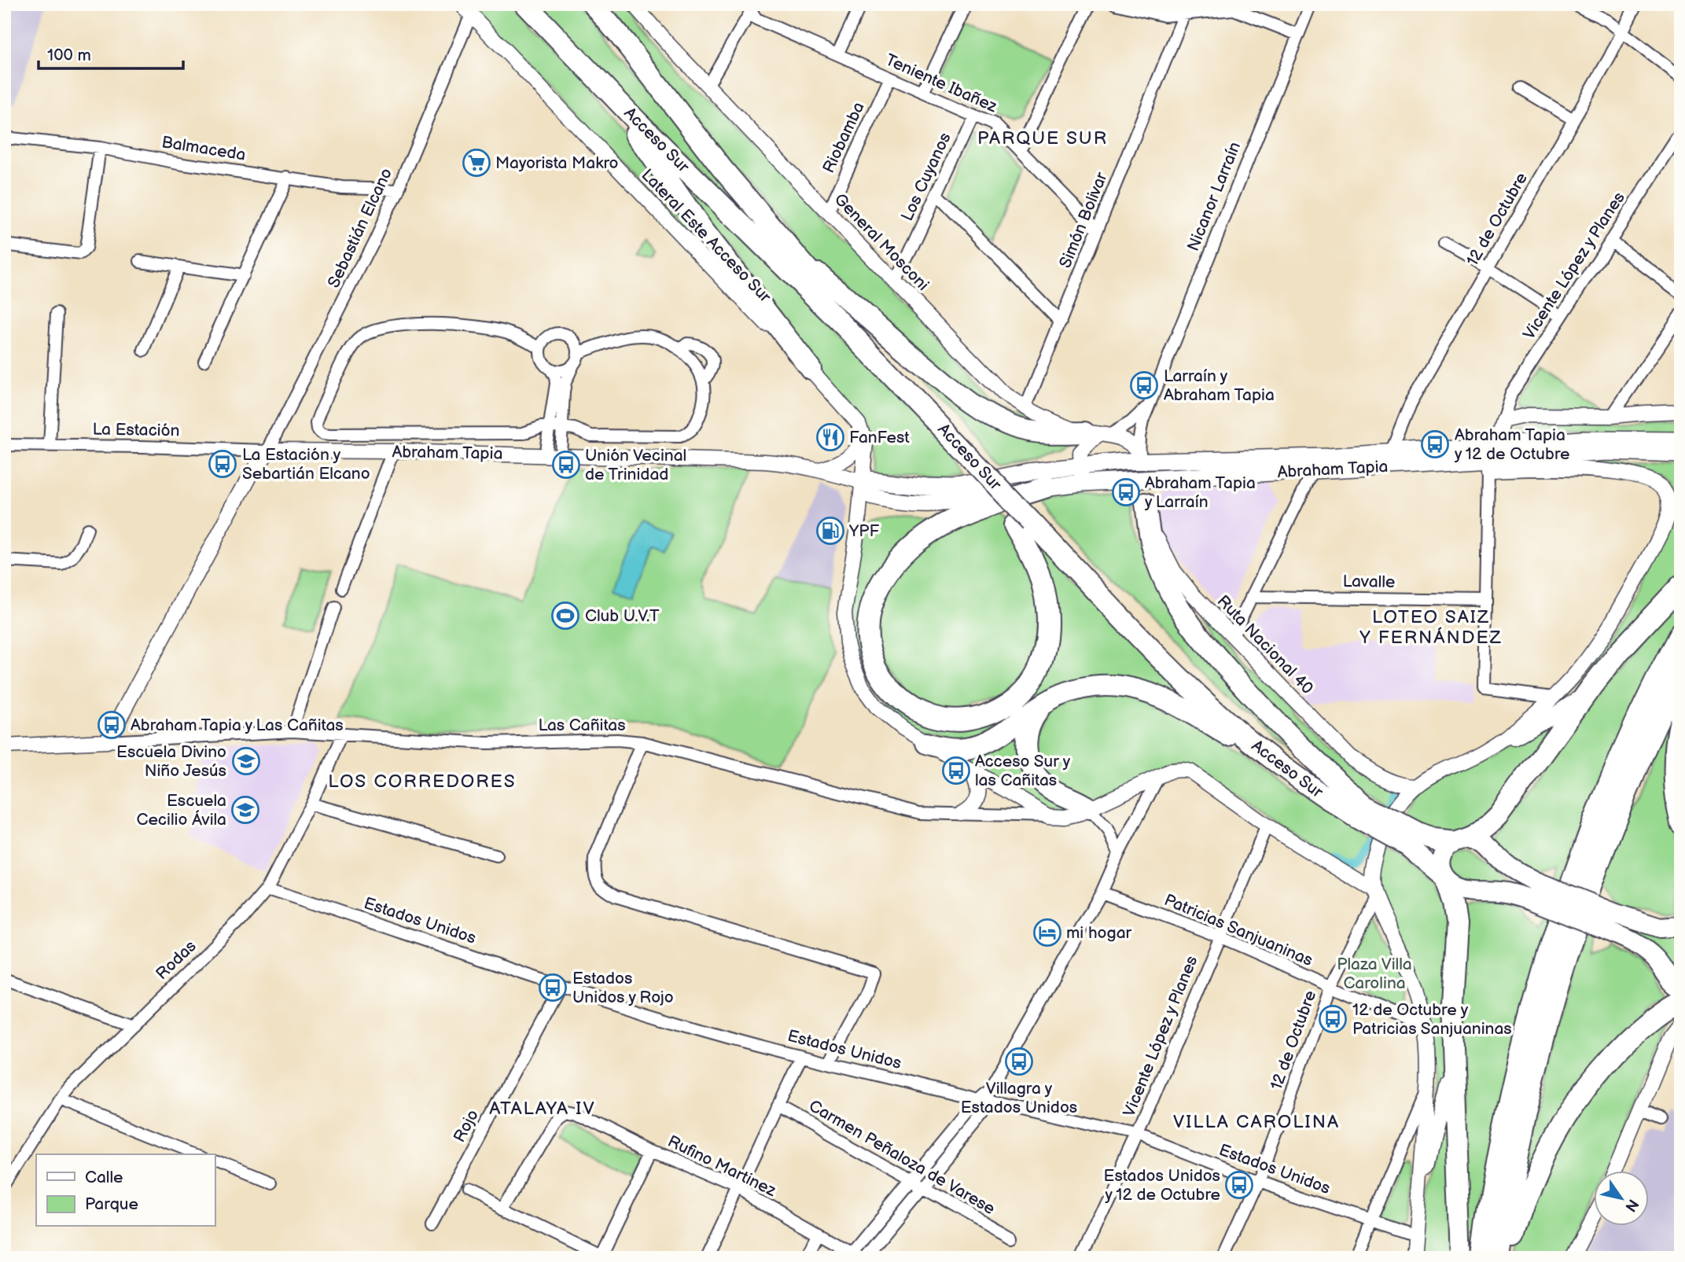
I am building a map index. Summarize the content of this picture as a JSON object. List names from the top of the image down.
{
  "streets": {
    "highway": ["Acceso Sur"],
    "main road": ["Abraham Tapia"],
    "street": [
      "Teniente Ibañez",
      "Riobamba",
      "Balmaceda",
      "Los Cuyanos",
      "Nicanor Larraín",
      "12 de Octubre",
      "Simón Bolivar",
      "Sebastián Elcano",
      "Lateral Este Acceso Sur",
      "General Mosconi",
      "Vicente López y Planes",
      "La Estación",
      "Lavalle",
      "Ruta Nacional 40",
      "Las Cañitas",
      "Estados Unidos",
      "Patricias Sanjuaninas",
      "Rodas",
      "Rojo",
      "Carmen Peñaloza de Varese",
      "Rufino Martinez"
    ]
  },
  "crossings": [
    ["Teniente Ibañez", "Riobamba"],
    ["Teniente Ibañez", "Los Cuyanos"],
    ["Teniente Ibañez", "Simón Bolivar"],
    ["Riobamba", "General Mosconi"],
    ["Balmaceda", "Sebastián Elcano"],
    ["Los Cuyanos", "General Mosconi"],
    ["Nicanor Larraín", "General Mosconi"],
    ["Nicanor Larraín", "Abraham Tapia"],
    ["Nicanor Larraín", "Ruta Nacional 40"],
    ["12 de Octubre", "Abraham Tapia"],
    ["12 de Octubre", "Estados Unidos"],
    ["12 de Octubre", "Patricias Sanjuaninas"],
    ["Simón Bolivar", "General Mosconi"],
    ["Sebastián Elcano", "Lateral Este Acceso Sur"],
    ["Sebastián Elcano", "La Estación"],
    ["Sebastián Elcano", "Abraham Tapia"],
    ["General Mosconi", "Abraham Tapia"],
    ["Vicente López y Planes", "Estados Unidos"],
    ["Vicente López y Planes", "Patricias Sanjuaninas"],
    ["La Estación", "Abraham Tapia"],
    ["Abraham Tapia", "Ruta Nacional 40"],
    ["Las Cañitas", "Rodas"],
    ["Estados Unidos", "Rodas"],
    ["Estados Unidos", "Rojo"]
  ],
  "districts": [
    "PARQUE SUR",
    "LOTEO SAIZ Y FERNÁNDEZ",
    "LOS CORREDORES",
    "ATALAYA IV",
    "VILLA CAROLINA"
  ],
  "parks": ["Plaza Villa Carolina"],
  "places": {
    "supermarket": ["Mayorista Makro"],
    "bus stop": [
      "Larraín y Abraham Tapia",
      "Abraham Tapia y 12 de Octubre",
      "La Estación y Sebartián Elcano",
      "Unión Vecinal de Trinidad",
      "Abraham Tapia y Larraín",
      "Abraham Tapia y Las Cañitas",
      "Acceso Sur y las Cañitas",
      "Estados Unidos y Rojo",
      "12 de Octubre y Patricias Sanjuaninas",
      "Villagra y Estados Unidos",
      "Estados Unidos y 12 de Octubre"
    ],
    "restaurant": ["FanFest"],
    "fuel station": ["YPF"],
    "sports": ["Club U.V.T"],
    "school or university": ["Escuela Divino Niño Jesús", "Escuela Cecilio Ávila"],
    "hotel": ["mi hogar"]
  },
  "legend": ["Calle", "Parque"],
  "scale_bar": "100 m",
  "north": "bottom right"
}
